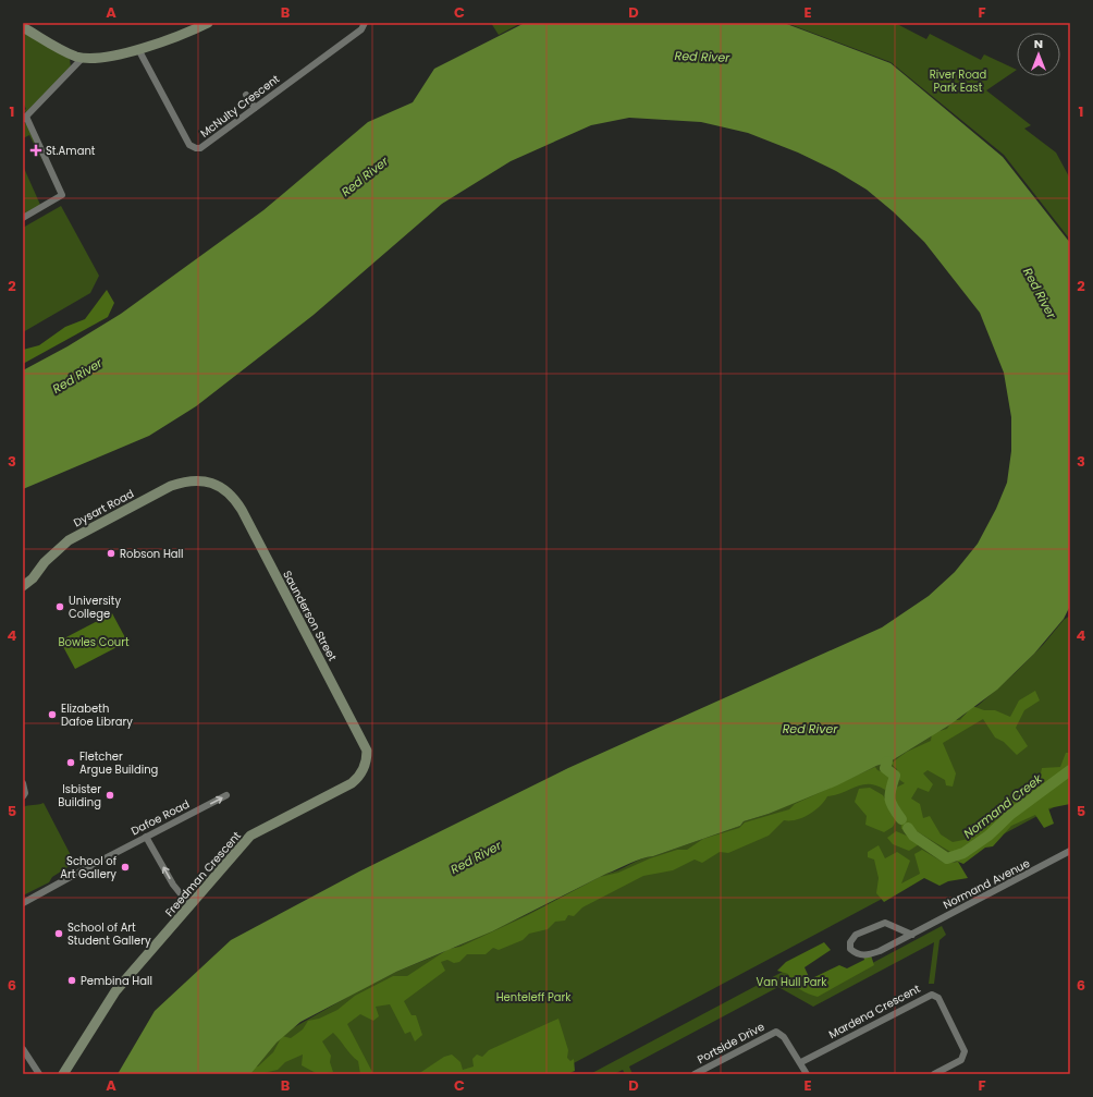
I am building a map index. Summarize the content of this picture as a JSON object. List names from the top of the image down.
{
  "streets": {
    "street": [
      "McNulty Crescent",
      "Dysart Road",
      "Saunderson Street",
      "Dafoe Road",
      "Freedman Crescent",
      "Normand Avenue",
      "Mardena Crescent",
      "Portside Drive"
    ]
  },
  "crossings": [
    ["Dysart Road", "Saunderson Street"],
    ["Saunderson Street", "Freedman Crescent"],
    ["Mardena Crescent", "Portside Drive"]
  ],
  "one_way": ["Dafoe Road"],
  "water": ["Red River", "Normand Creek"],
  "parks": [
    "River Road Park East",
    "Bowles Court",
    "Van Hull Park",
    "Henteleff Park"
  ],
  "places": {
    "health": ["St.Amant"],
    "other": [
      "Robson Hall",
      "University College",
      "Elizabeth Dafoe Library",
      "Fletcher Argue Building",
      "Isbister Building",
      "School of Art Gallery",
      "School of Art Student Gallery",
      "Pembina Hall"
    ]
  },
  "north": "top",
  "grid": {
    "columns": [
      "A",
      "B",
      "C",
      "D",
      "E",
      "F"
    ],
    "rows": [
      "1",
      "2",
      "3",
      "4",
      "5",
      "6"
    ]
  }
}
